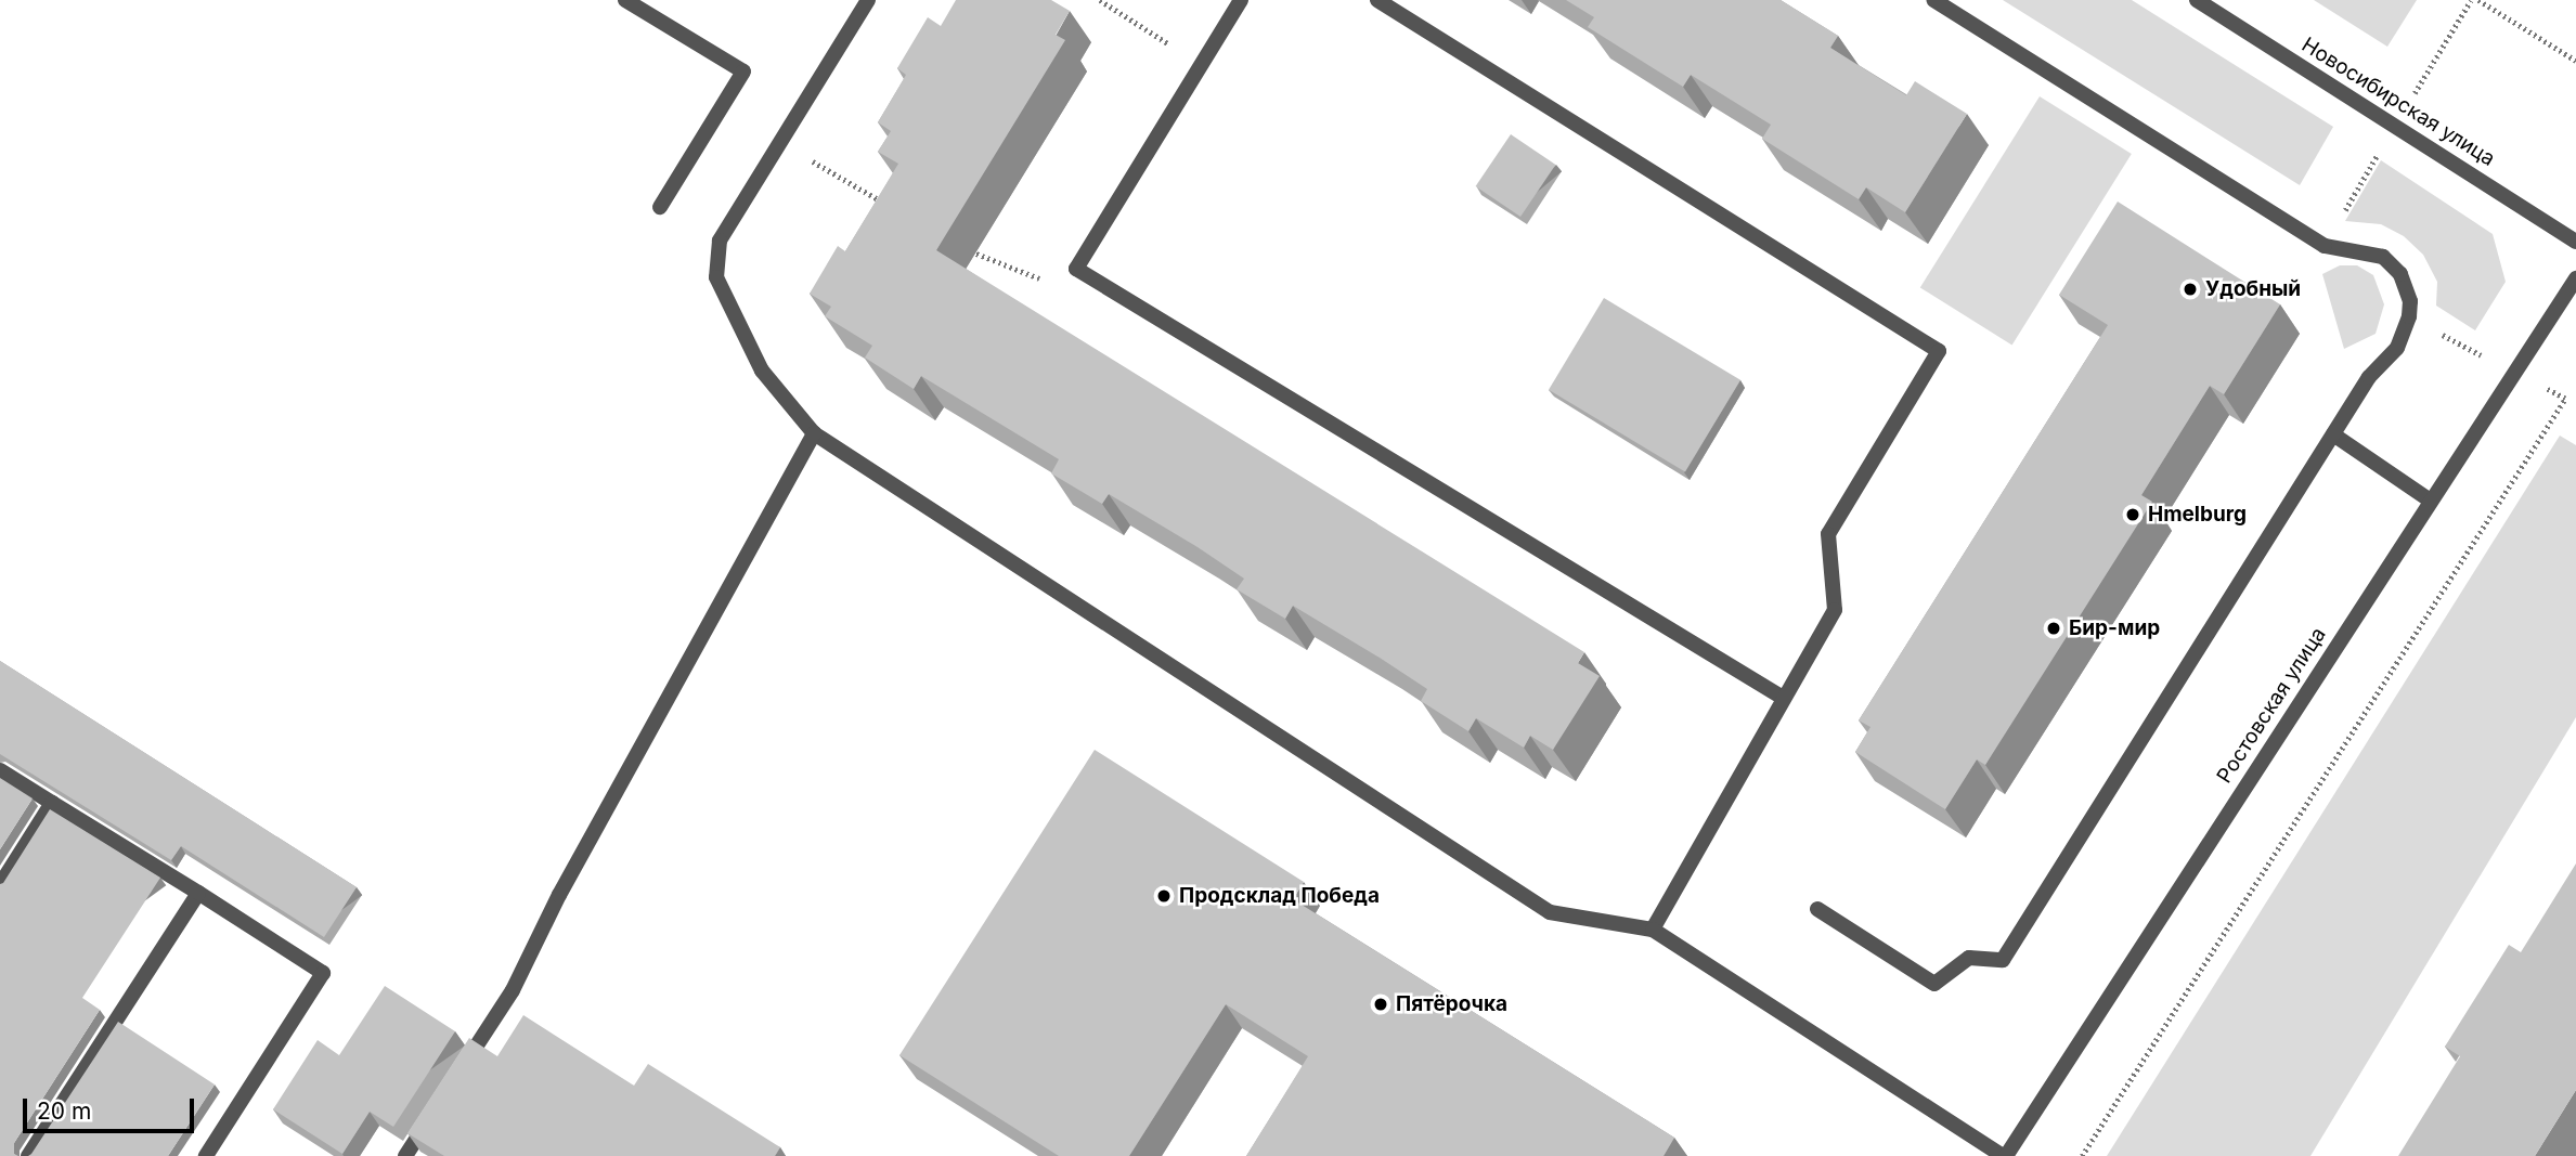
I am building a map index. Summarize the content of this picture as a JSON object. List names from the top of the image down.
{
  "streets": {
    "street": ["Новосибирская улица", "Ростовская улица"]
  },
  "places": [
    "Удобный",
    "Hmelburg",
    "Бир-мир",
    "Продсклад Победа",
    "Пятёрочка"
  ],
  "scale_bar": "20 m"
}
